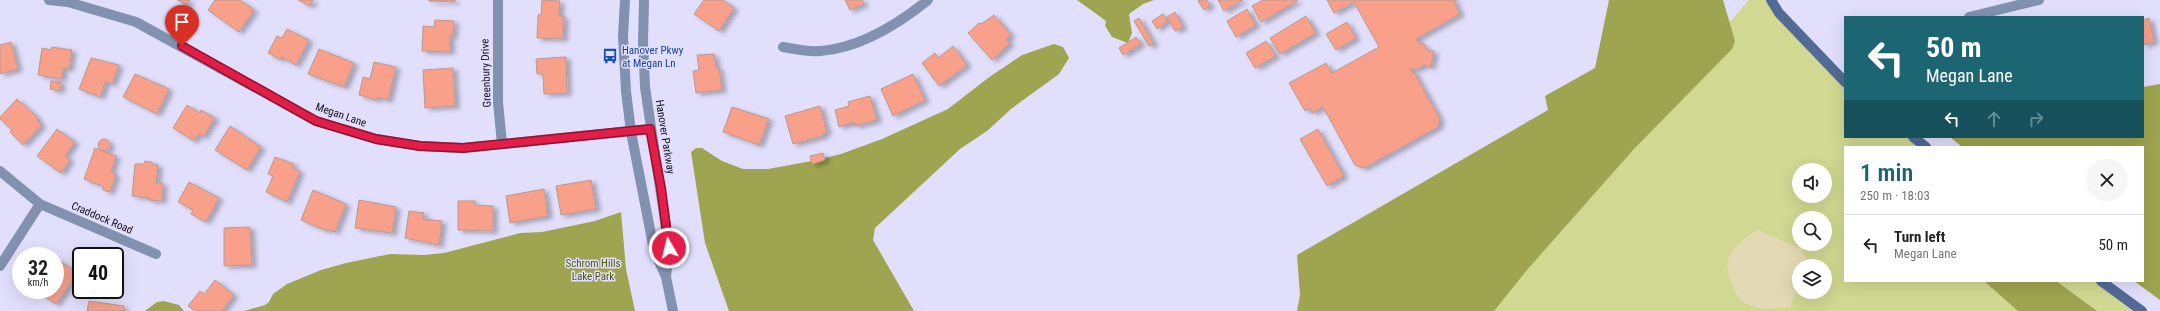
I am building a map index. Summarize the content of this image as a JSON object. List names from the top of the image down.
{
  "streets": {
    "street": [
      "Greenbury Drive",
      "Megan Lane",
      "Hanover Parkway",
      "Craddock Road"
    ]
  },
  "crossings": [
    ["Greenbury Drive", "Megan Lane"],
    ["Megan Lane", "Hanover Parkway"]
  ],
  "parks": ["Schrom Hills Lake Park"],
  "places": {
    "bus stop": ["Hanover Pkwy at Megan Ln"]
  },
  "page": {
    "turn": ["50 m", "Megan Lane"],
    "heading": ["1 min", "250 m · 18:03"],
    "list": [
      {
        "name": "Turn left",
        "note": "Megan Lane",
        "value": "50 m"
      }
    ],
    "speed": "32 km/h",
    "limit": "40"
  }
}
